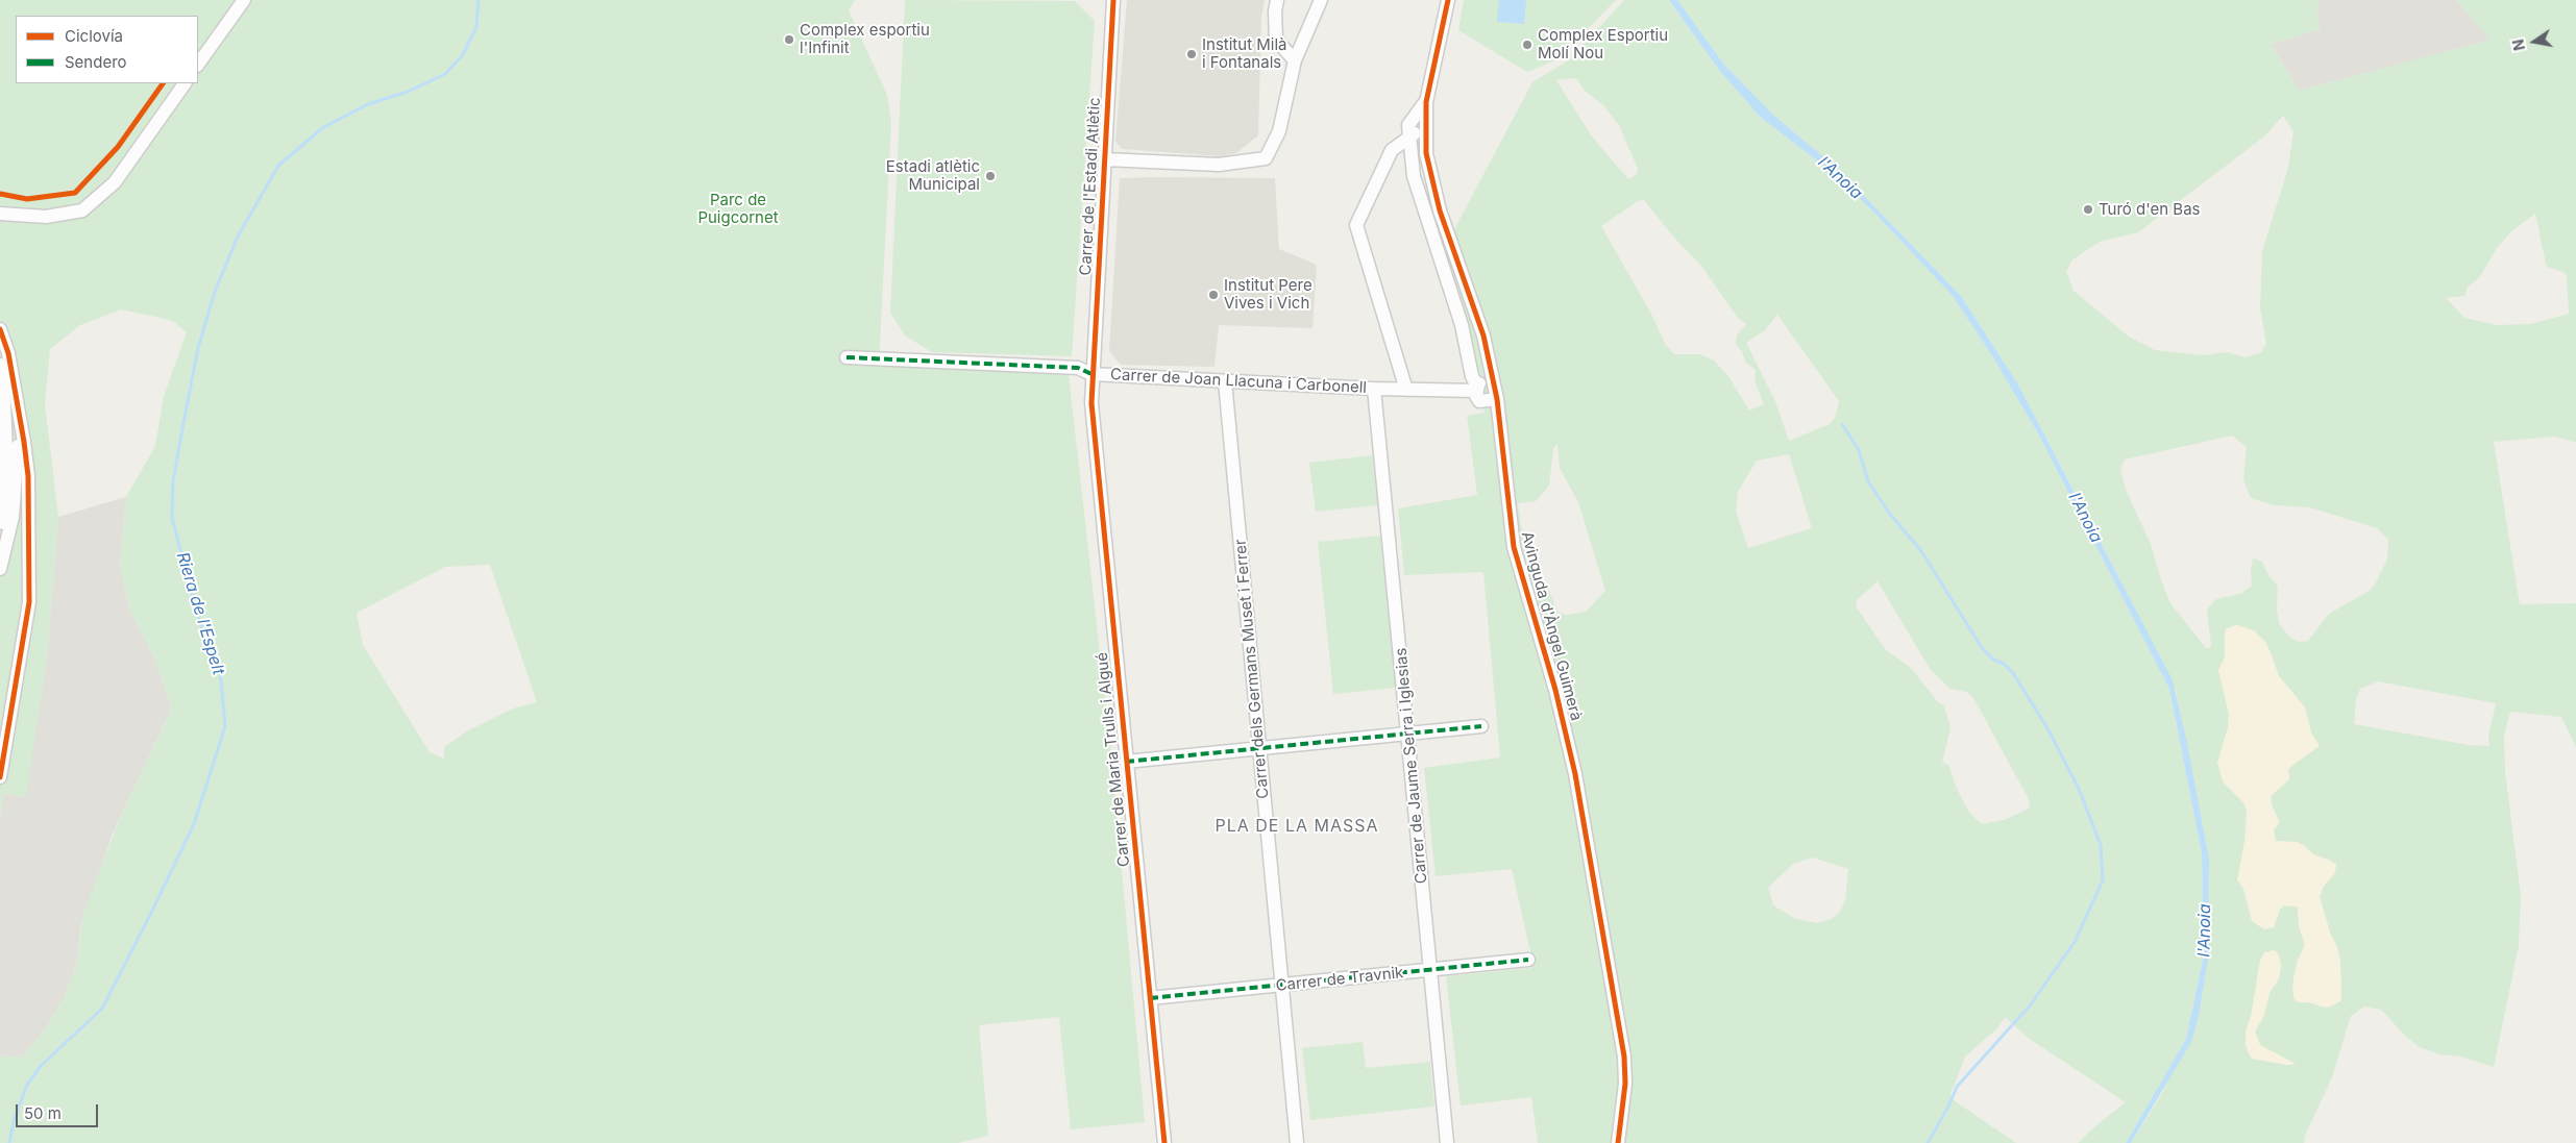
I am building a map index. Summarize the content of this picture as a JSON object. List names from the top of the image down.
{
  "streets": {
    "street": [
      "Carrer de l'Estadi Atlètic",
      "Carrer de Joan Llacuna i Carbonell",
      "Avinguda d'Àngel Guimerà",
      "Carrer dels Germans Muset i Ferrer",
      "Carrer de Maria Trulls i Algué",
      "Carrer de Jaume Serra i Iglesias",
      "Carrer de Travnik"
    ]
  },
  "crossings": [
    ["Carrer de l'Estadi Atlètic", "Carrer de Joan Llacuna i Carbonell"],
    ["Carrer de l'Estadi Atlètic", "Carrer de Maria Trulls i Algué"],
    ["Carrer de Joan Llacuna i Carbonell", "Avinguda d'Àngel Guimerà"],
    ["Carrer de Joan Llacuna i Carbonell", "Carrer dels Germans Muset i Ferrer"],
    ["Carrer de Joan Llacuna i Carbonell", "Carrer de Maria Trulls i Algué"],
    ["Carrer de Joan Llacuna i Carbonell", "Carrer de Jaume Serra i Iglesias"],
    ["Carrer dels Germans Muset i Ferrer", "Carrer de Travnik"],
    ["Carrer de Maria Trulls i Algué", "Carrer de Travnik"],
    ["Carrer de Jaume Serra i Iglesias", "Carrer de Travnik"]
  ],
  "districts": ["PLA DE LA MASSA"],
  "water": ["l'Anoia", "Riera de l'Espelt"],
  "parks": ["Parc de Puigcornet"],
  "places": [
    "Complex esportiu l'Infinit",
    "Complex Esportiu Molí Nou",
    "Institut Milà i Fontanals",
    "Estadi atlètic Municipal",
    "Turó d'en Bas",
    "Institut Pere Vives i Vich"
  ],
  "legend": ["Ciclovía", "Sendero"],
  "scale_bar": "50 m",
  "north": "left"
}
